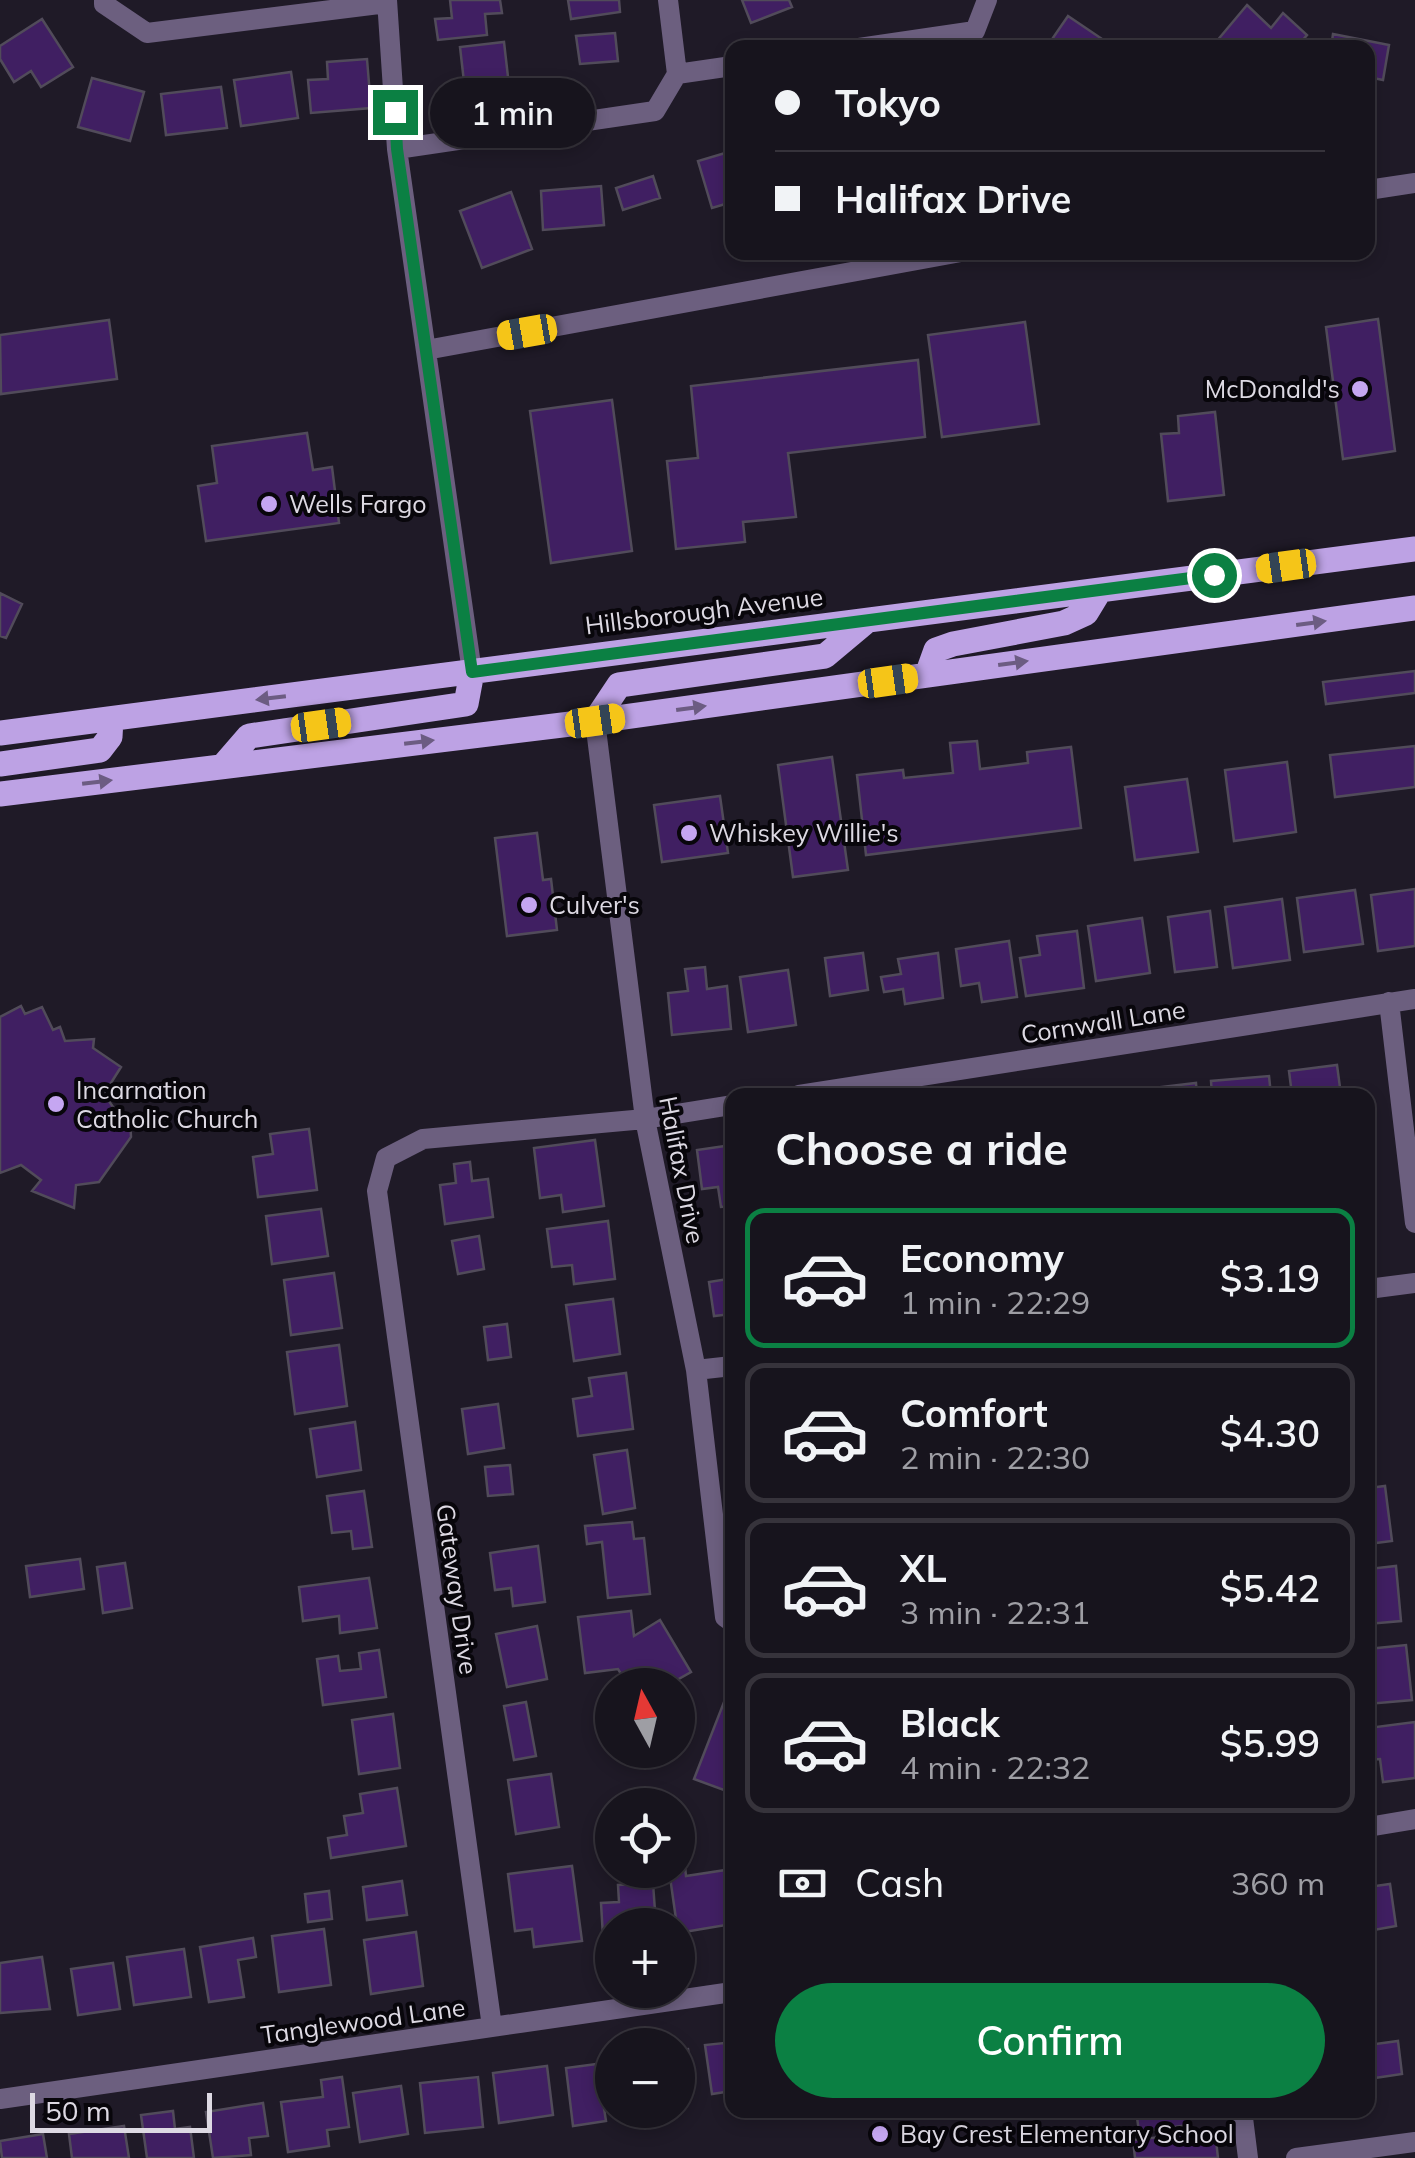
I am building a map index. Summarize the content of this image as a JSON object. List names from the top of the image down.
{
  "streets": {
    "main road": ["Hillsborough Avenue"],
    "street": [
      "Cornwall Lane",
      "Halifax Drive",
      "Gateway Drive",
      "Tanglewood Lane"
    ]
  },
  "crossings": [
    ["Halifax Drive", "Gateway Drive"],
    ["Gateway Drive", "Tanglewood Lane"]
  ],
  "places": [
    "McDonald's",
    "Wells Fargo",
    "Whiskey Willie's",
    "Culver's",
    "Incarnation Catholic Church",
    "Bay Crest Elementary School"
  ],
  "scale_bar": "50 m",
  "north": "top",
  "page": {
    "banner": ["Tokyo", "Halifax Drive"],
    "bubble": "1 min",
    "heading": "Choose a ride",
    "list": [
      {
        "name": "Economy",
        "note": "1 min · 22:29",
        "value": "$3.19"
      },
      {
        "name": "Comfort",
        "note": "2 min · 22:30",
        "value": "$4.30"
      },
      {
        "name": "XL",
        "note": "3 min · 22:31",
        "value": "$5.42"
      },
      {
        "name": "Black",
        "note": "4 min · 22:32",
        "value": "$5.99"
      }
    ],
    "map_buttons": ["+", "−"],
    "pay": ["Cash", "360 m"],
    "buttons": "Confirm",
    "scale": "50 m"
  }
}
